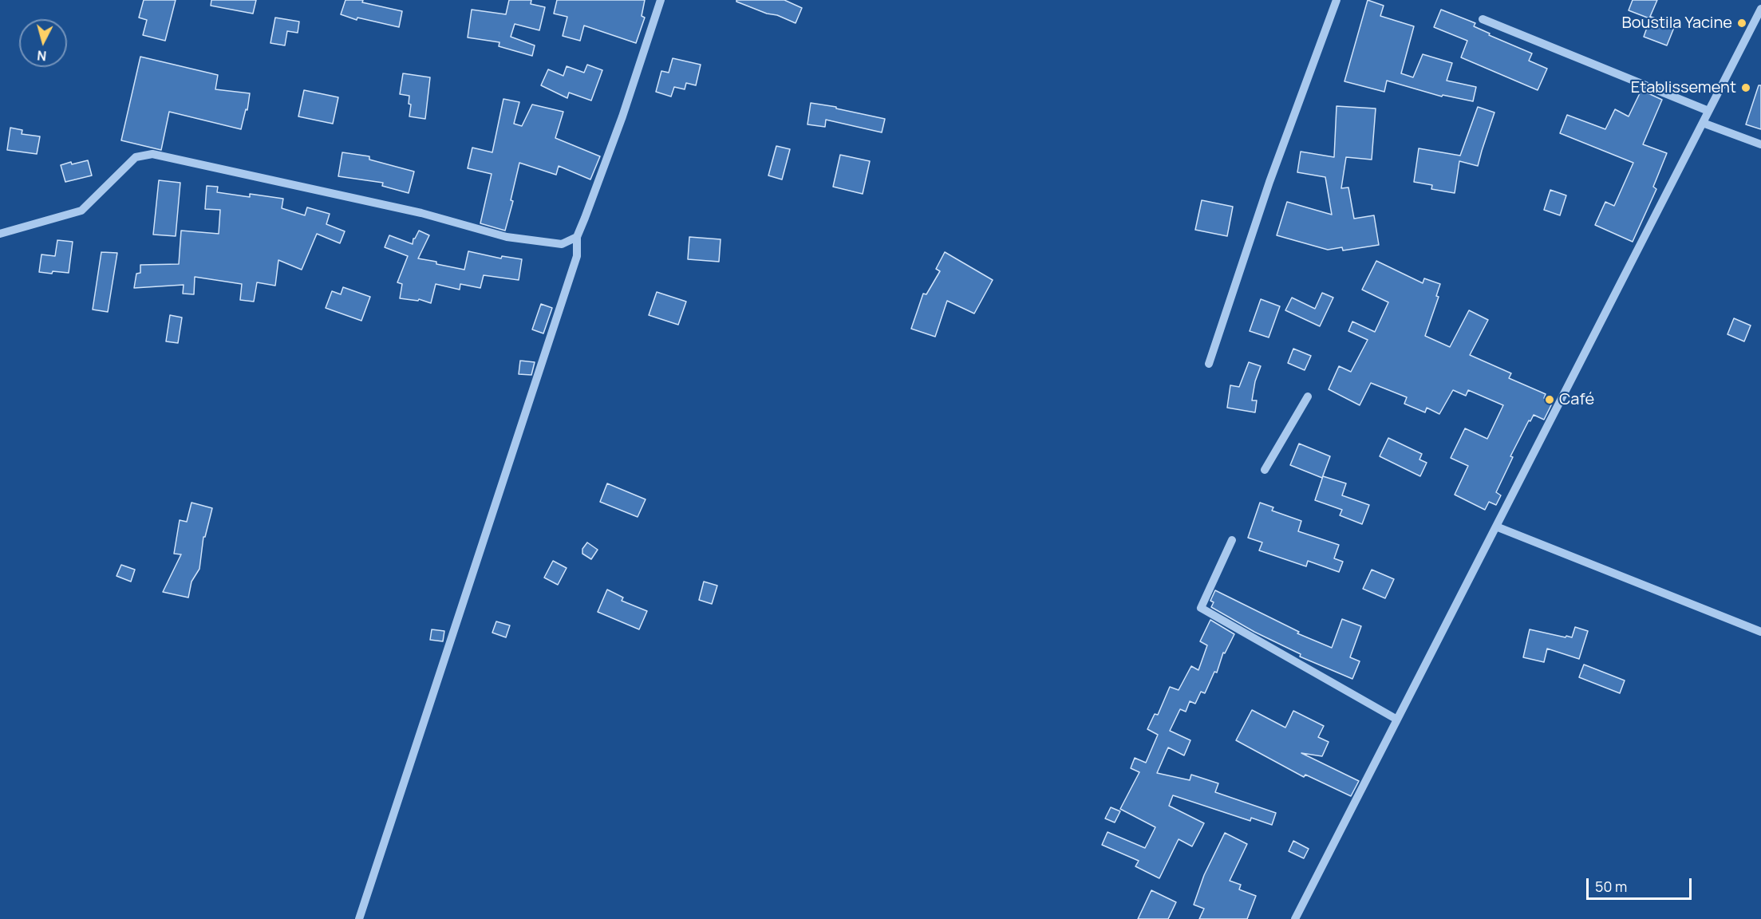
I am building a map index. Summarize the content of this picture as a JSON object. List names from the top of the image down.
{
  "places": ["Boustila Yacine", "Etablissement", "Café"],
  "scale_bar": "50 m",
  "north": "bottom"
}
